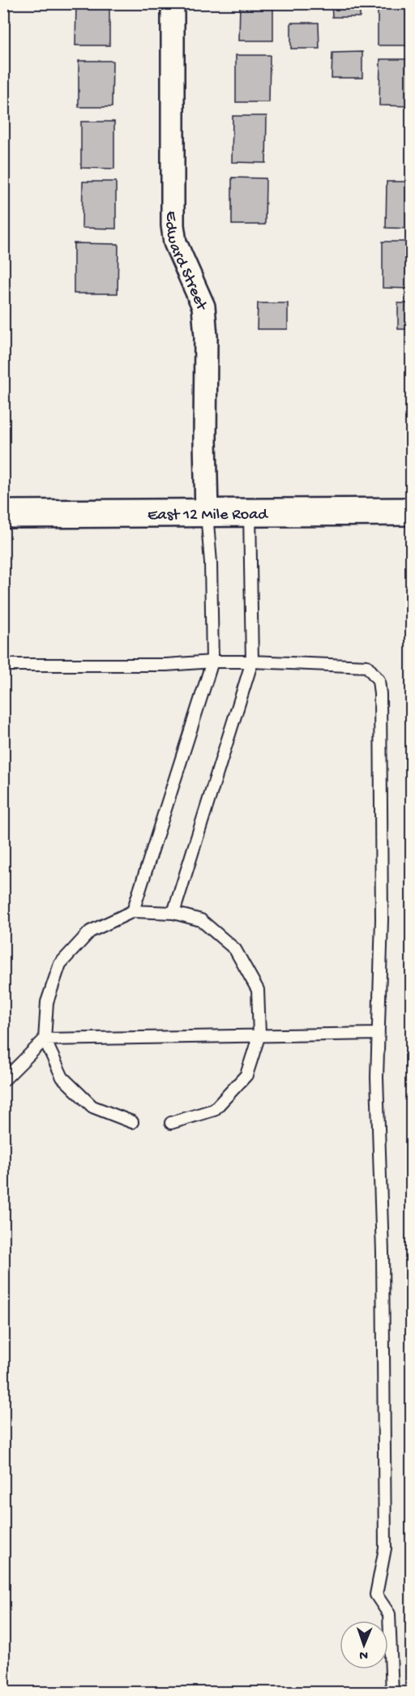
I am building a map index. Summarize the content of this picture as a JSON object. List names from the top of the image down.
{
  "streets": {
    "main road": ["East 12 Mile Road"],
    "street": ["Edward Street"]
  },
  "crossings": [
    ["Edward Street", "East 12 Mile Road"]
  ],
  "north": "bottom"
}
